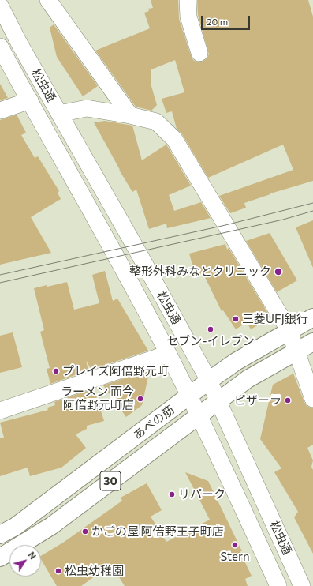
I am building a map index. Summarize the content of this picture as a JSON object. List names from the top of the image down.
{
  "streets": {
    "main road": ["あべの筋", "30"],
    "street": ["松虫通"]
  },
  "crossings": [
    ["松虫通", "あべの筋"]
  ],
  "places": [
    "整形外科みなとクリニック",
    "三菱UFJ銀行",
    "セブン-イレブン",
    "プレイズ阿倍野元町",
    "ラーメン 而今 阿倍野元町店",
    "ピザーラ",
    "リパーク",
    "かごの屋 阿倍野王子町店",
    "Stern",
    "松虫幼稚園"
  ],
  "scale_bar": "20 m",
  "north": "top right"
}
